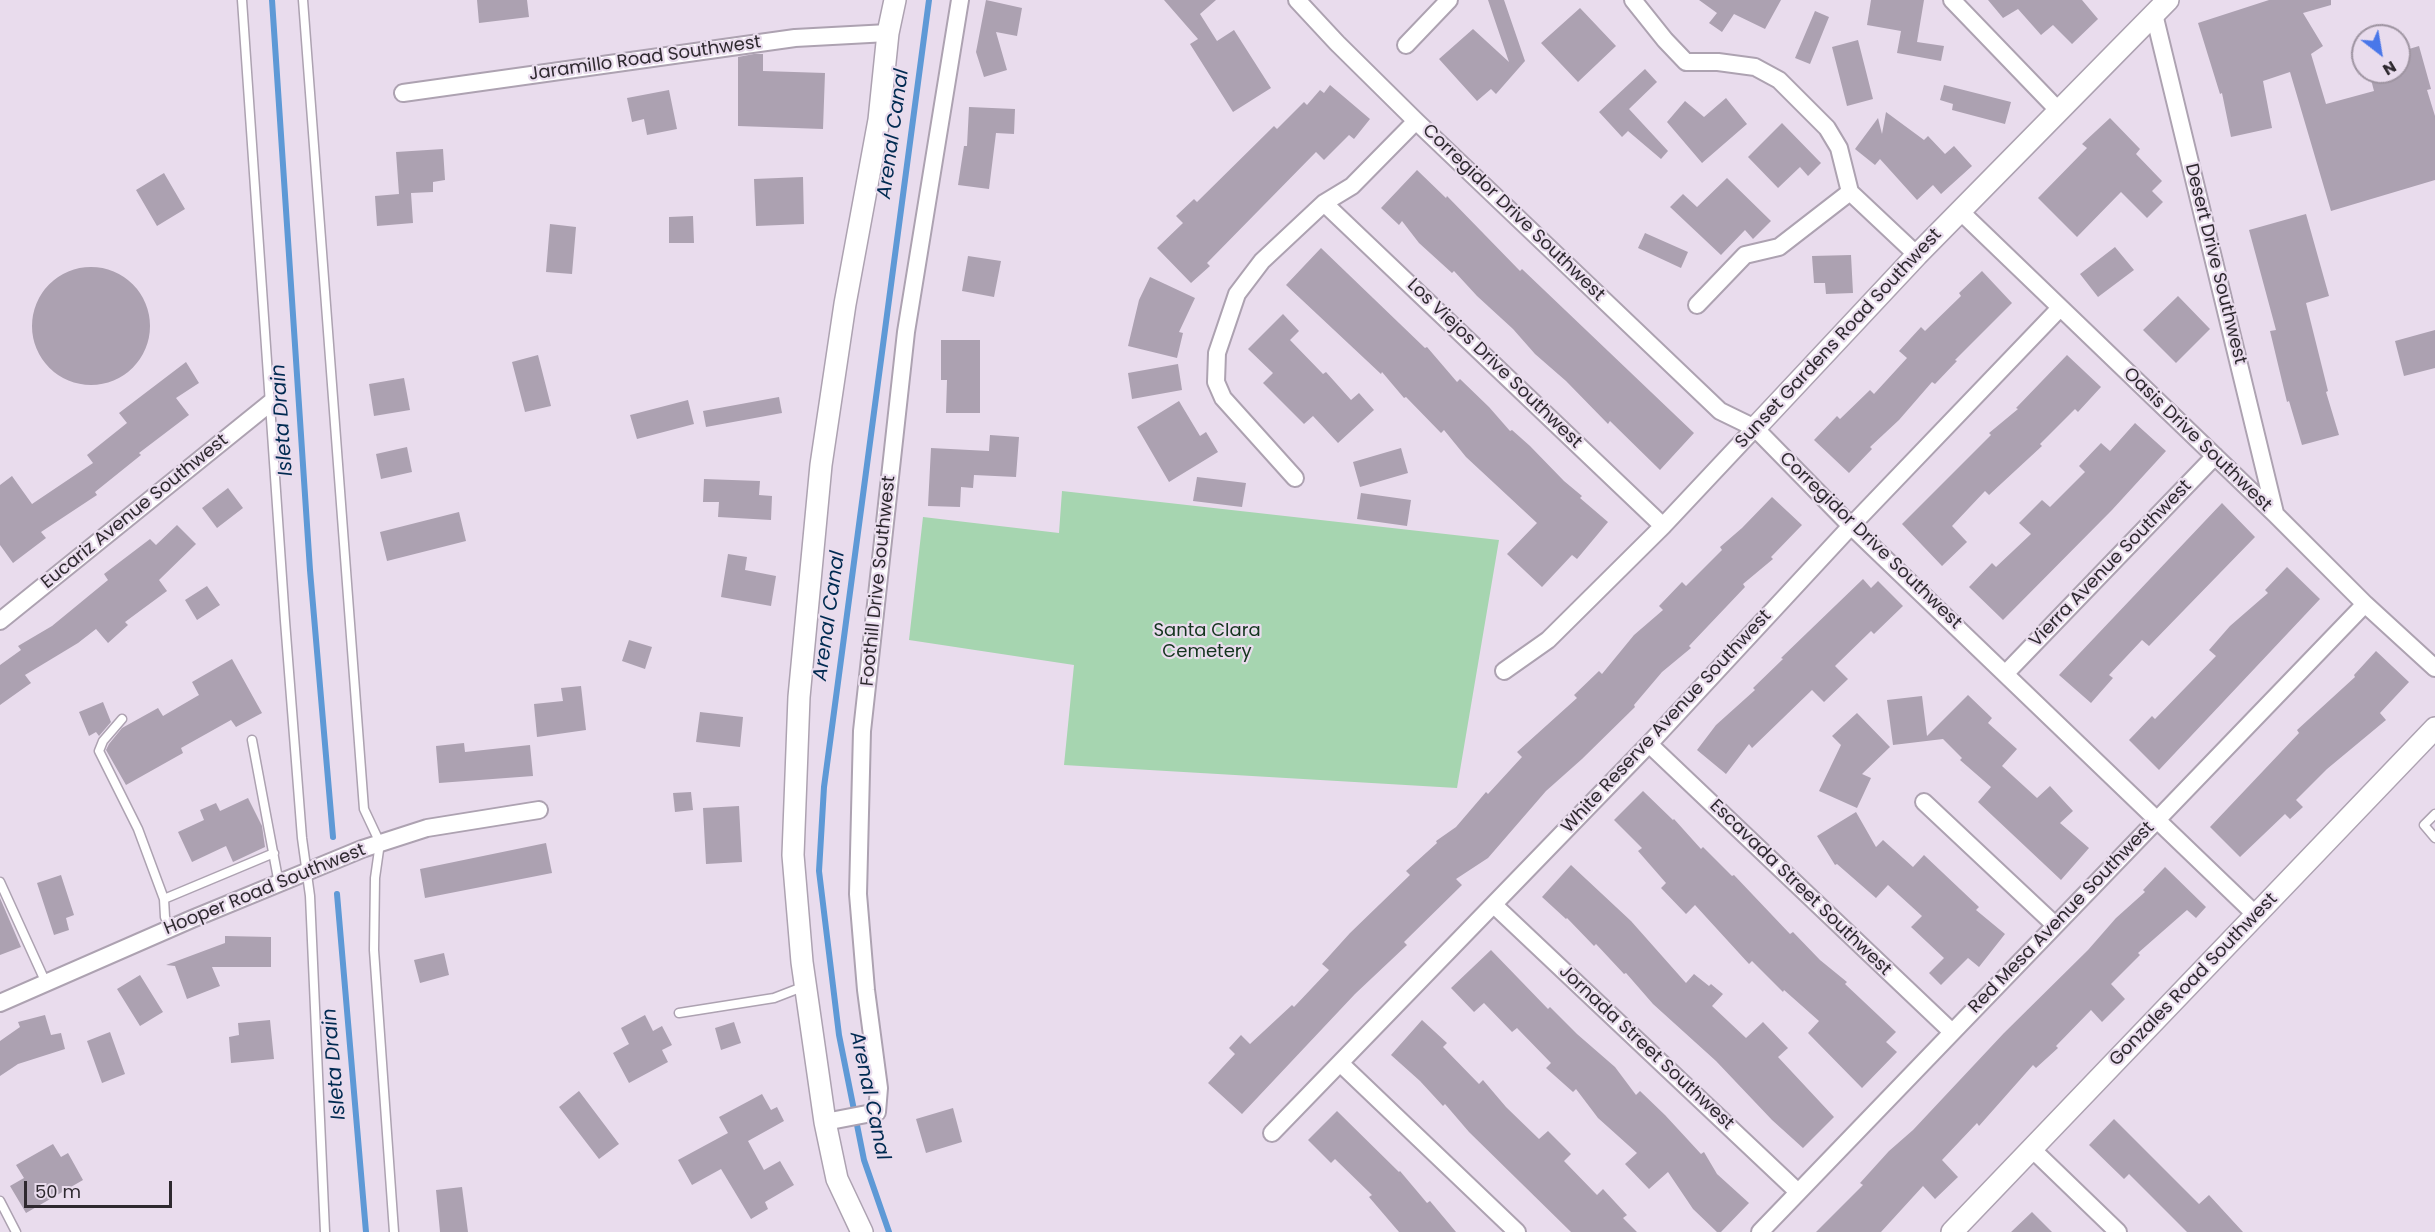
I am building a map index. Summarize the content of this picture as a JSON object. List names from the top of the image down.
{
  "streets": {
    "street": [
      "Jaramillo Road Southwest",
      "Corregidor Drive Southwest",
      "Desert Drive Southwest",
      "Sunset Gardens Road Southwest",
      "Los Viejos Drive Southwest",
      "Oasis Drive Southwest",
      "Eucariz Avenue Southwest",
      "Vierra Avenue Southwest",
      "Foothill Drive Southwest",
      "White Reserve Avenue Southwest",
      "Escavada Street Southwest",
      "Hooper Road Southwest",
      "Red Mesa Avenue Southwest",
      "Gonzales Road Southwest",
      "Jornada Street Southwest"
    ]
  },
  "crossings": [
    ["Corregidor Drive Southwest", "Sunset Gardens Road Southwest"],
    ["Corregidor Drive Southwest", "Vierra Avenue Southwest"],
    ["Corregidor Drive Southwest", "White Reserve Avenue Southwest"],
    ["Corregidor Drive Southwest", "Red Mesa Avenue Southwest"],
    ["Corregidor Drive Southwest", "Gonzales Road Southwest"],
    ["Desert Drive Southwest", "Sunset Gardens Road Southwest"],
    ["Desert Drive Southwest", "Oasis Drive Southwest"],
    ["Sunset Gardens Road Southwest", "Los Viejos Drive Southwest"],
    ["Sunset Gardens Road Southwest", "Oasis Drive Southwest"],
    ["Oasis Drive Southwest", "Vierra Avenue Southwest"],
    ["Oasis Drive Southwest", "White Reserve Avenue Southwest"],
    ["Oasis Drive Southwest", "Red Mesa Avenue Southwest"],
    ["White Reserve Avenue Southwest", "Escavada Street Southwest"],
    ["White Reserve Avenue Southwest", "Jornada Street Southwest"],
    ["Escavada Street Southwest", "Red Mesa Avenue Southwest"],
    ["Red Mesa Avenue Southwest", "Jornada Street Southwest"]
  ],
  "water": ["Arenal Canal", "Isleta Drain"],
  "parks": ["Santa Clara Cemetery"],
  "scale_bar": "50 m",
  "north": "bottom right"
}
